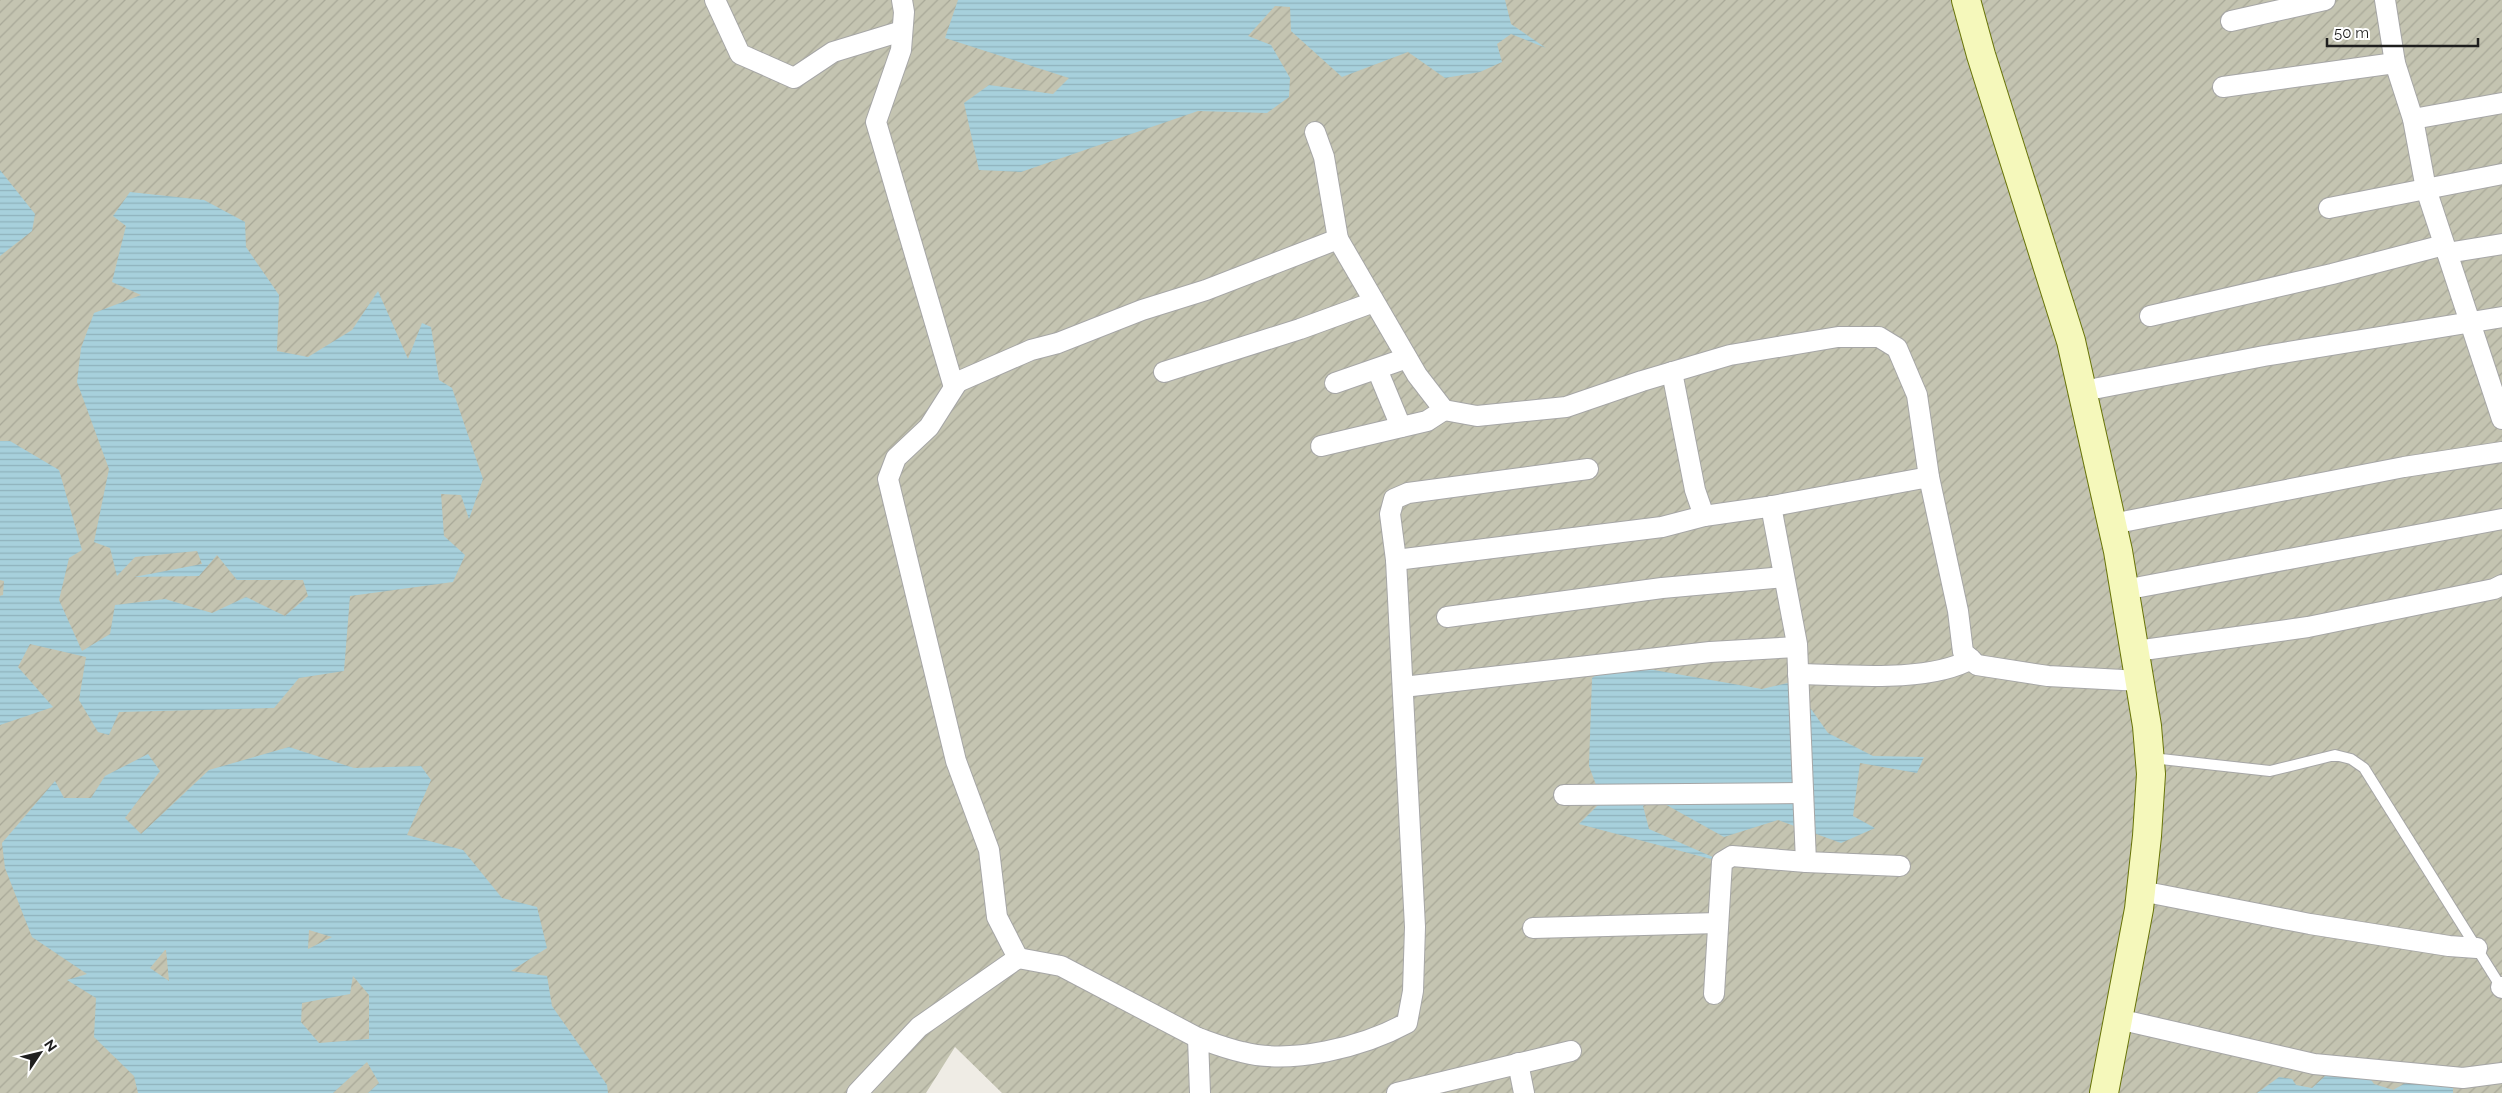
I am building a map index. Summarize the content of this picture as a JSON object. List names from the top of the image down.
{
  "scale_bar": "50 m",
  "north": "top right"
}
